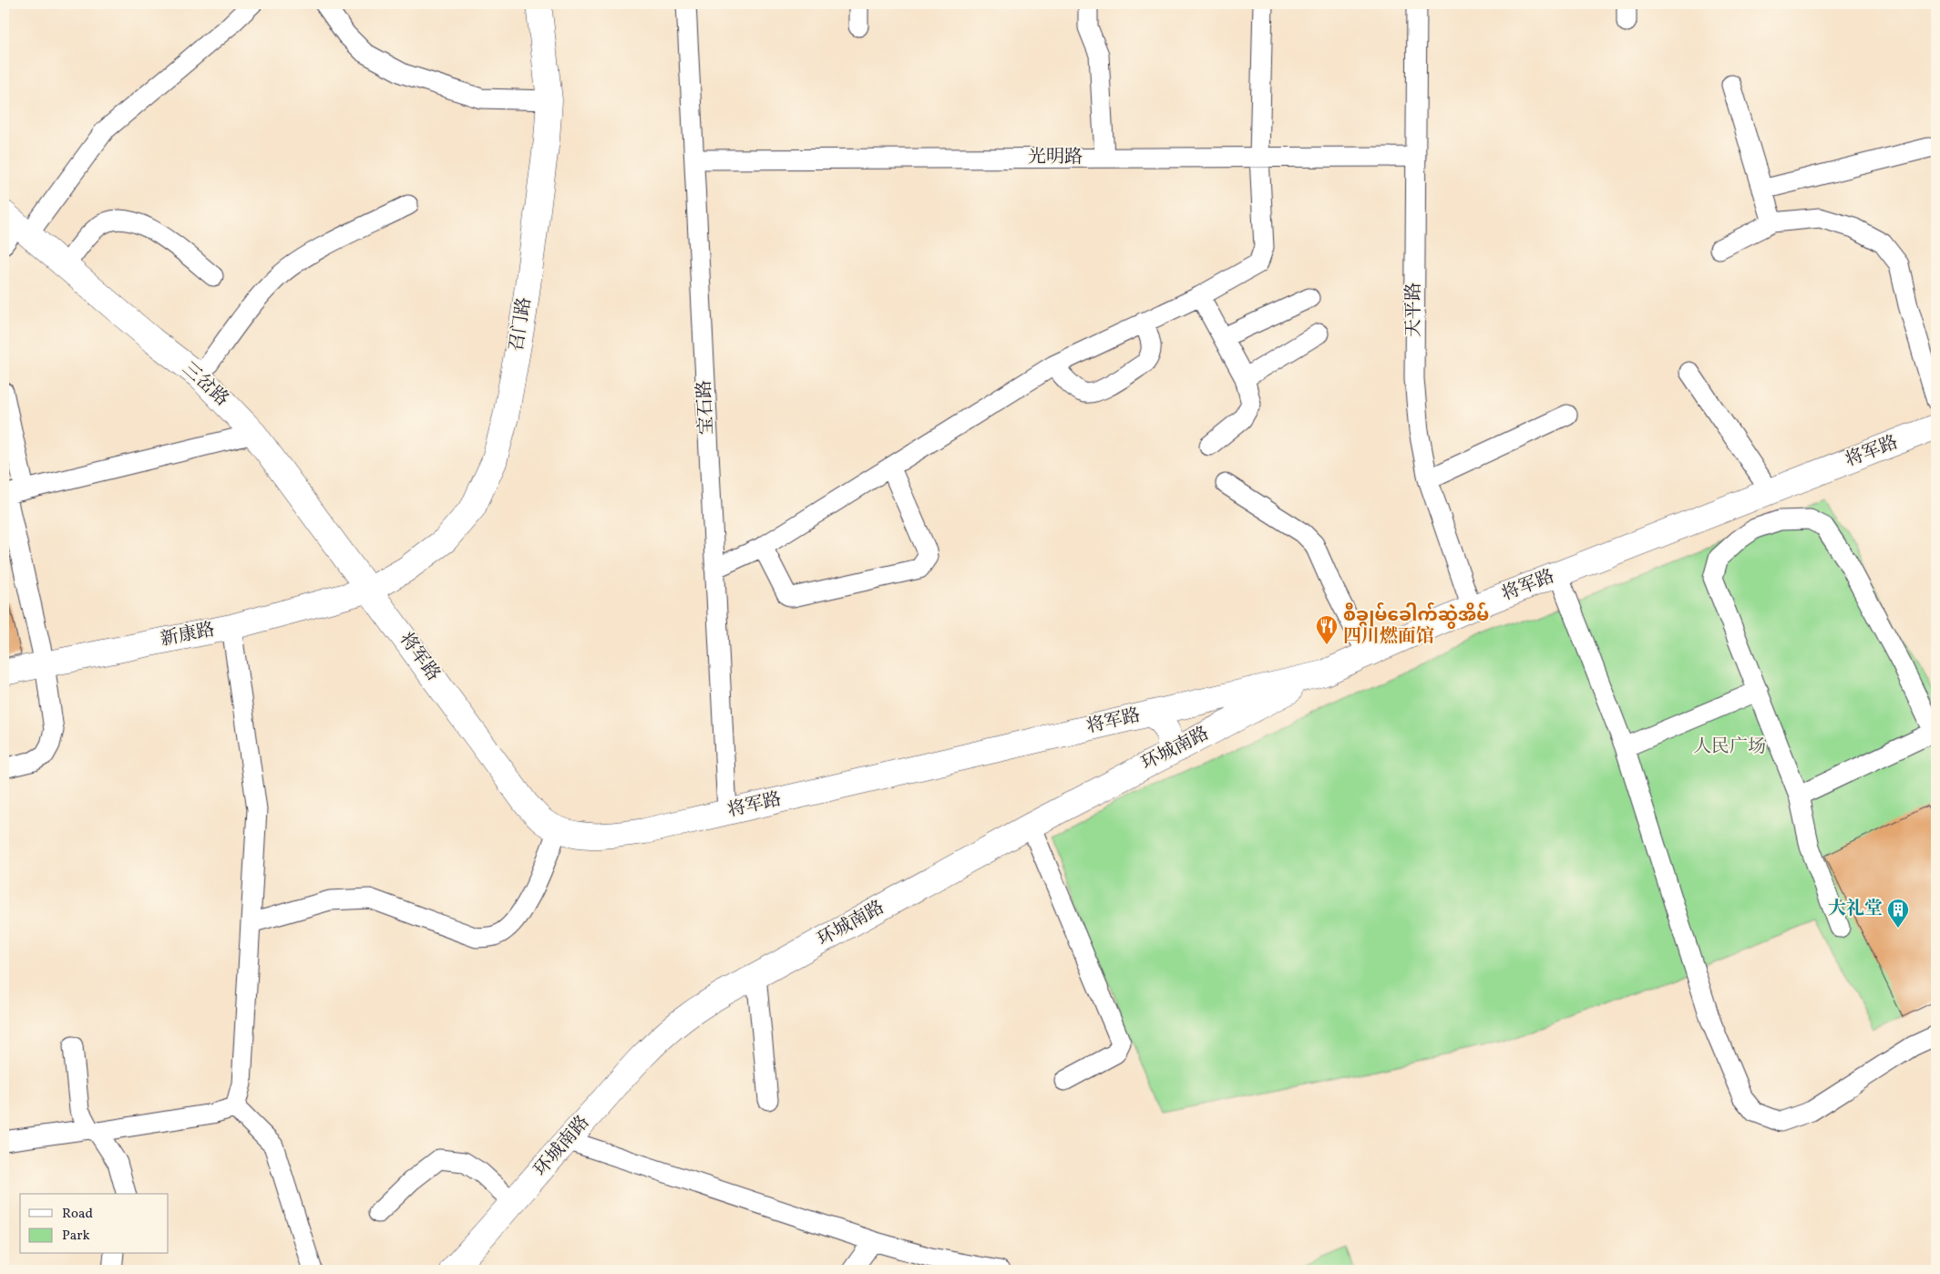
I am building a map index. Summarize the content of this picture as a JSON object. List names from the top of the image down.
{
  "streets": {
    "main road": [
      "召门路",
      "三岔路",
      "将军路",
      "新康路",
      "环城南路"
    ],
    "street": ["光明路", "天平路", "宝石路"]
  },
  "crossings": [
    ["光明路", "天平路"],
    ["光明路", "宝石路"],
    ["天平路", "将军路"],
    ["召门路", "三岔路"],
    ["召门路", "将军路"],
    ["召门路", "新康路"],
    ["三岔路", "将军路"],
    ["三岔路", "新康路"],
    ["宝石路", "将军路"],
    ["将军路", "新康路"],
    ["将军路", "环城南路"]
  ],
  "parks": ["人民广场"],
  "places": {
    "restaurant": ["စီချွမ်ခေါက်ဆွဲအိမ် 四川燃面馆"],
    "building": ["大礼堂"]
  },
  "legend": ["Road", "Park"]
}
